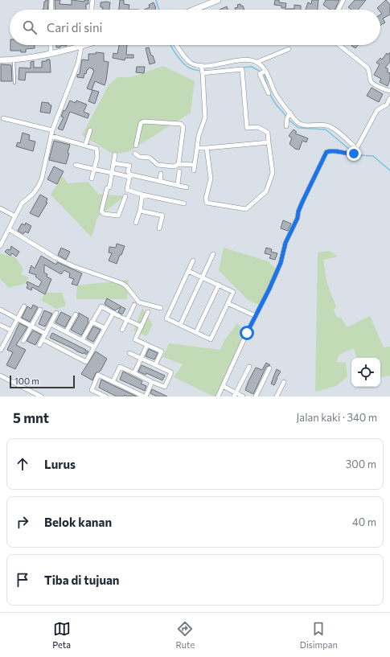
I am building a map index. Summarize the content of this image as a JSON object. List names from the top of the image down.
{
  "scale_bar": "100 m",
  "page": {
    "search": "Cari di sini",
    "scale": "100 m",
    "heading": ["5 mnt", "Jalan kaki · 340 m"],
    "list": [
      ["Lurus", "300 m"],
      ["Belok kanan", "40 m"],
      "Tiba di tujuan"
    ],
    "nav": ["Peta", "Rute", "Disimpan"]
  }
}
